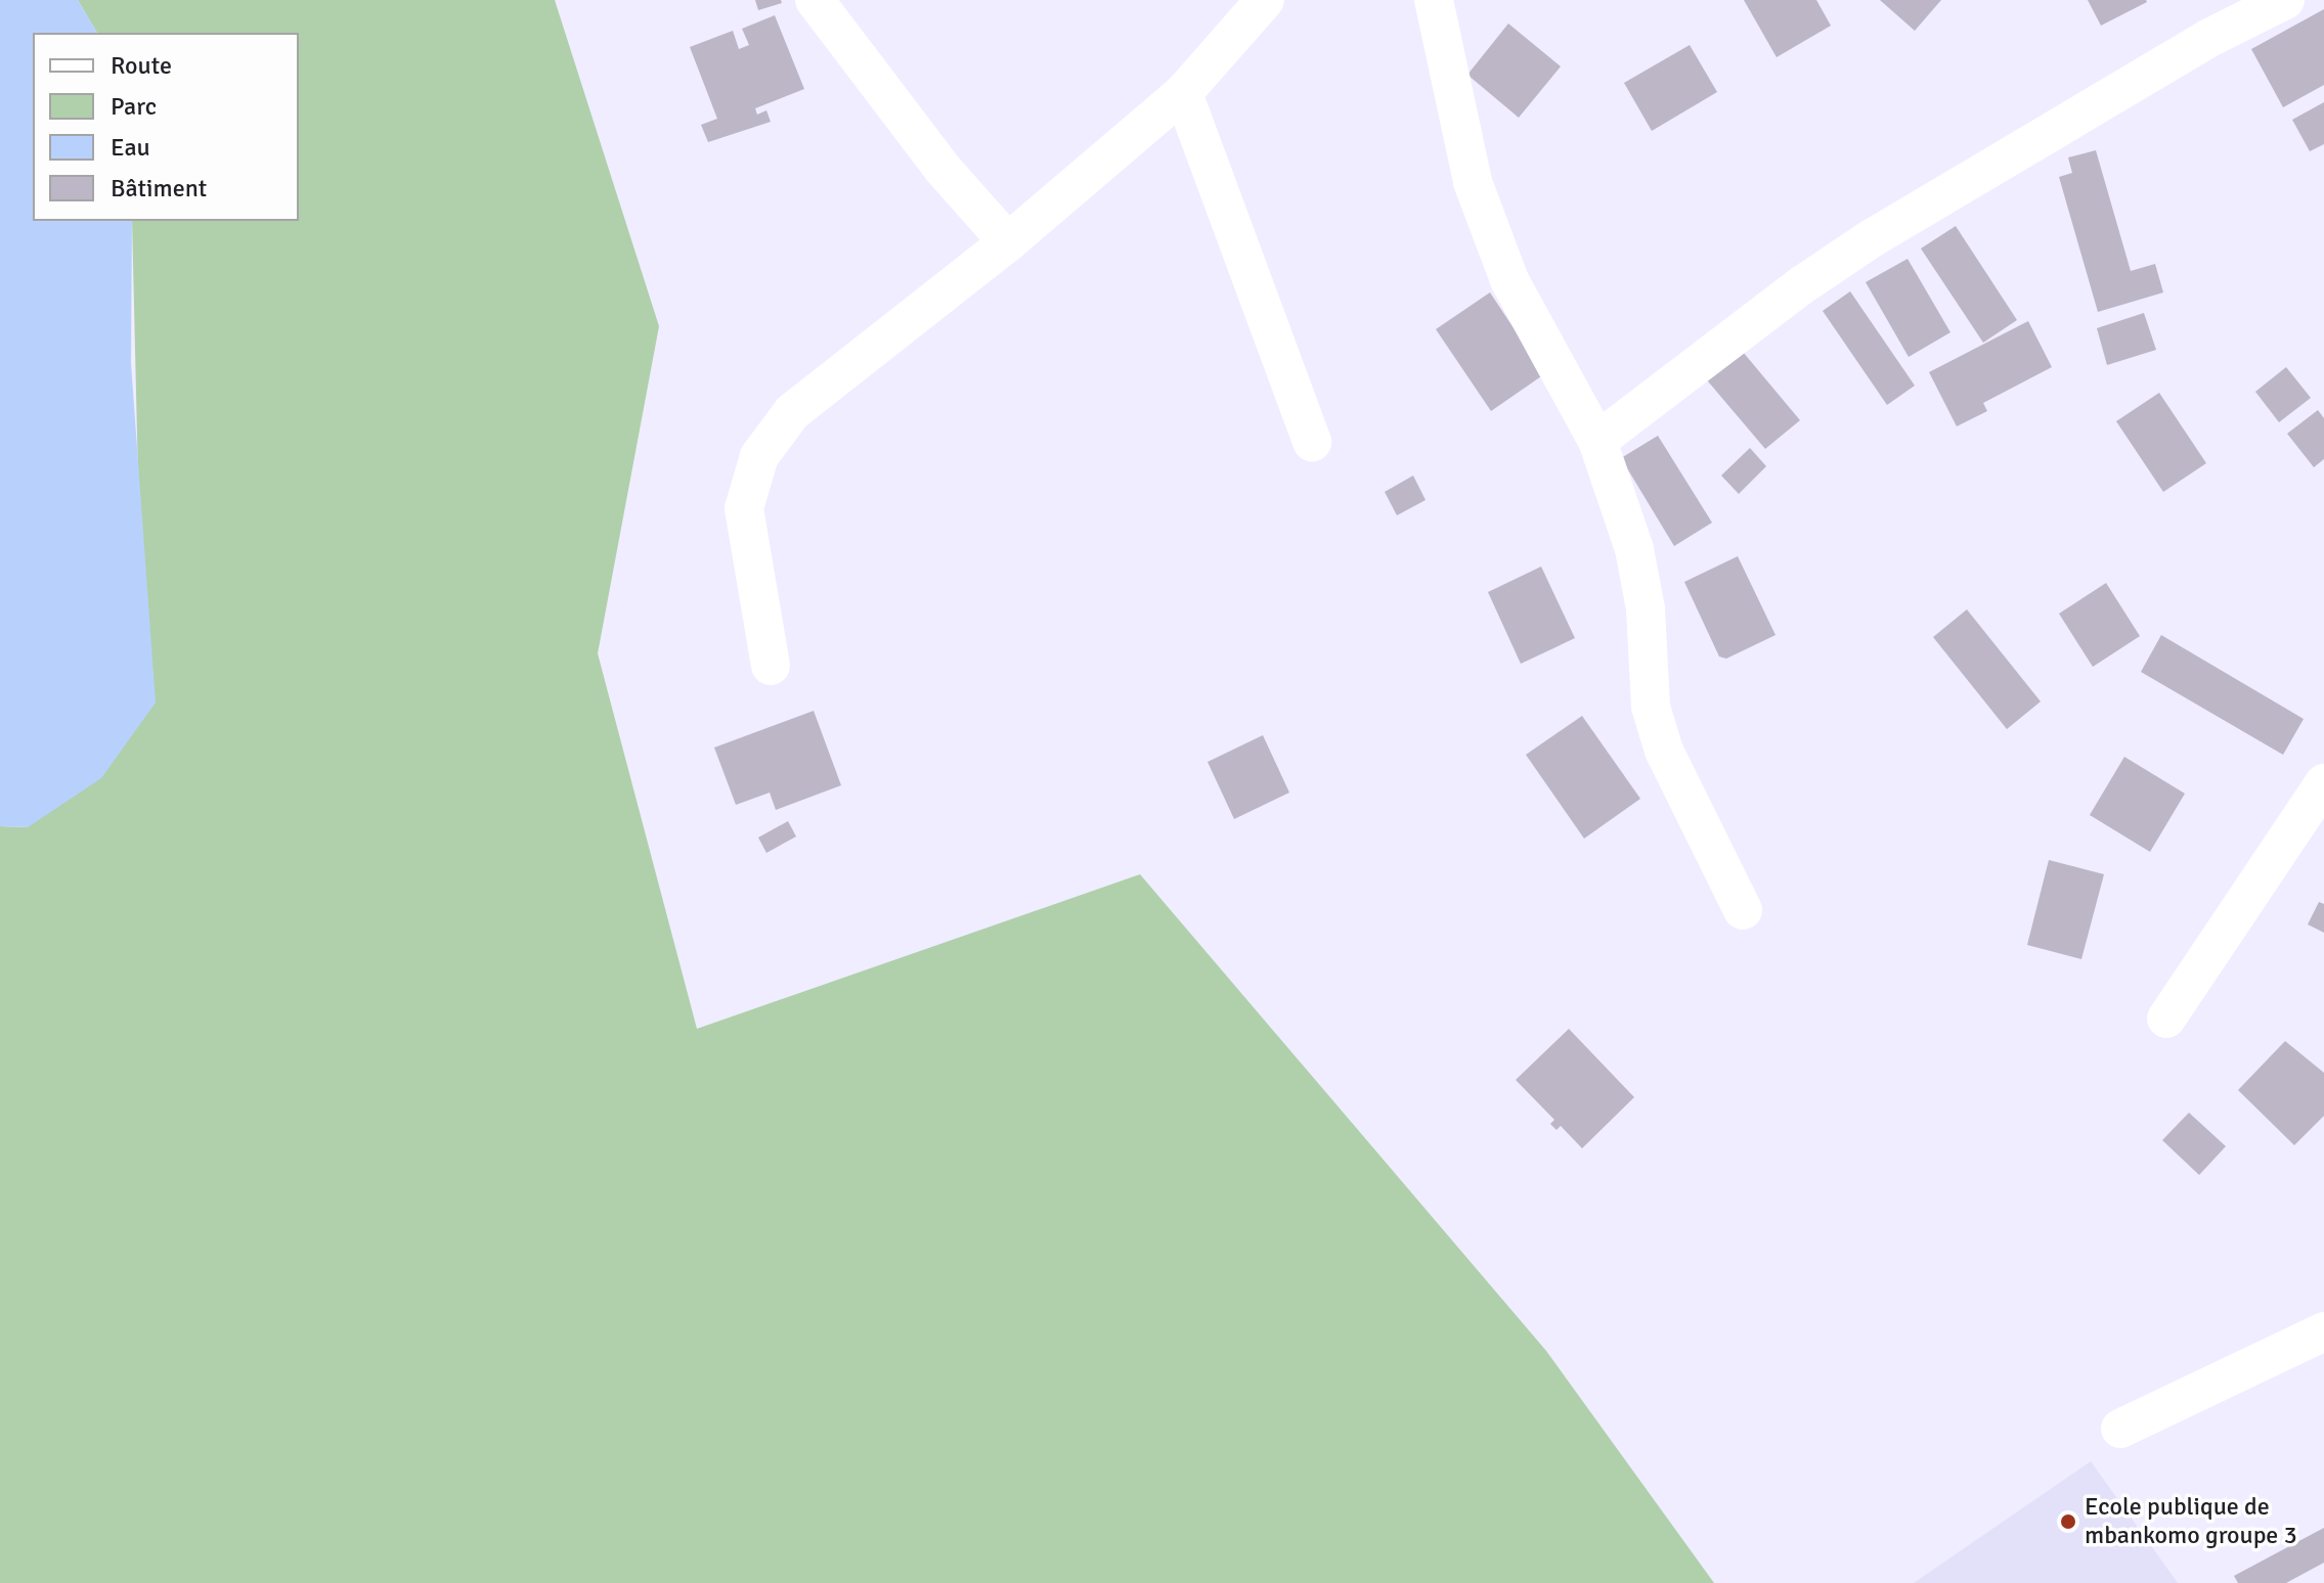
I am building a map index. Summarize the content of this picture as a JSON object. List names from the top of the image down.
{
  "places": ["Ecole publique de mbankomo groupe 3"],
  "legend": [
    "Route",
    "Parc",
    "Eau",
    "Bâtiment"
  ]
}
